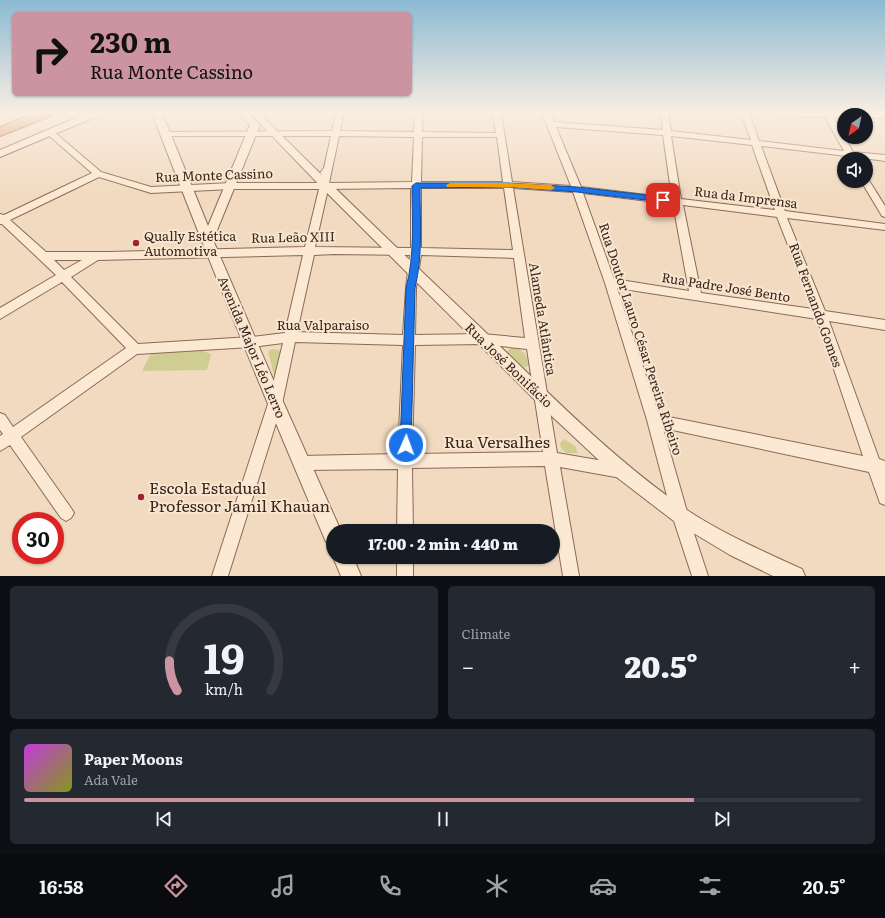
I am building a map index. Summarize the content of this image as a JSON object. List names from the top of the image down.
{
  "streets": {
    "street": [
      "Rua Monte Cassino",
      "Rua da Imprensa",
      "Rua Leão XIII",
      "Rua Padre José Bento",
      "Rua Fernando Gomes",
      "Alameda Atlântica",
      "Rua Valparaiso",
      "Rua Doutor Lauro César Pereira Ribeiro",
      "Avenida Major Léo Lerro",
      "Rua José Bonifácio",
      "Rua Versalhes"
    ]
  },
  "crossings": [
    ["Rua Monte Cassino", "Rua da Imprensa"],
    ["Rua Monte Cassino", "Alameda Atlântica"],
    ["Rua Monte Cassino", "Avenida Major Léo Lerro"],
    ["Rua Monte Cassino", "Rua José Bonifácio"],
    ["Rua da Imprensa", "Rua Fernando Gomes"],
    ["Rua da Imprensa", "Alameda Atlântica"],
    ["Rua da Imprensa", "Rua Doutor Lauro César Pereira Ribeiro"],
    ["Rua Leão XIII", "Alameda Atlântica"],
    ["Rua Leão XIII", "Avenida Major Léo Lerro"],
    ["Rua Leão XIII", "Rua José Bonifácio"],
    ["Rua Padre José Bento", "Rua Fernando Gomes"],
    ["Rua Padre José Bento", "Rua Doutor Lauro César Pereira Ribeiro"],
    ["Alameda Atlântica", "Rua Valparaiso"],
    ["Alameda Atlântica", "Rua José Bonifácio"],
    ["Alameda Atlântica", "Rua Versalhes"],
    ["Rua Valparaiso", "Avenida Major Léo Lerro"],
    ["Rua Valparaiso", "Rua José Bonifácio"],
    ["Rua Doutor Lauro César Pereira Ribeiro", "Rua José Bonifácio"],
    ["Avenida Major Léo Lerro", "Rua Versalhes"],
    ["Rua José Bonifácio", "Rua Versalhes"]
  ],
  "places": ["Qually Estética Automotiva", "Escola Estadual Professor Jamil Khauan"],
  "north": "bottom left",
  "page": {
    "turn": ["230 m", "Rua Monte Cassino"],
    "limit": "30",
    "trip": "17:00 · 2 min · 440 m",
    "tile": "Climate",
    "heat": ["−", "20.5°", "+"],
    "song": ["Paper Moons", "Ada Vale"],
    "tabs": ["16:58", "20.5°"],
    "gauge": ["19", "km/h"]
  }
}
